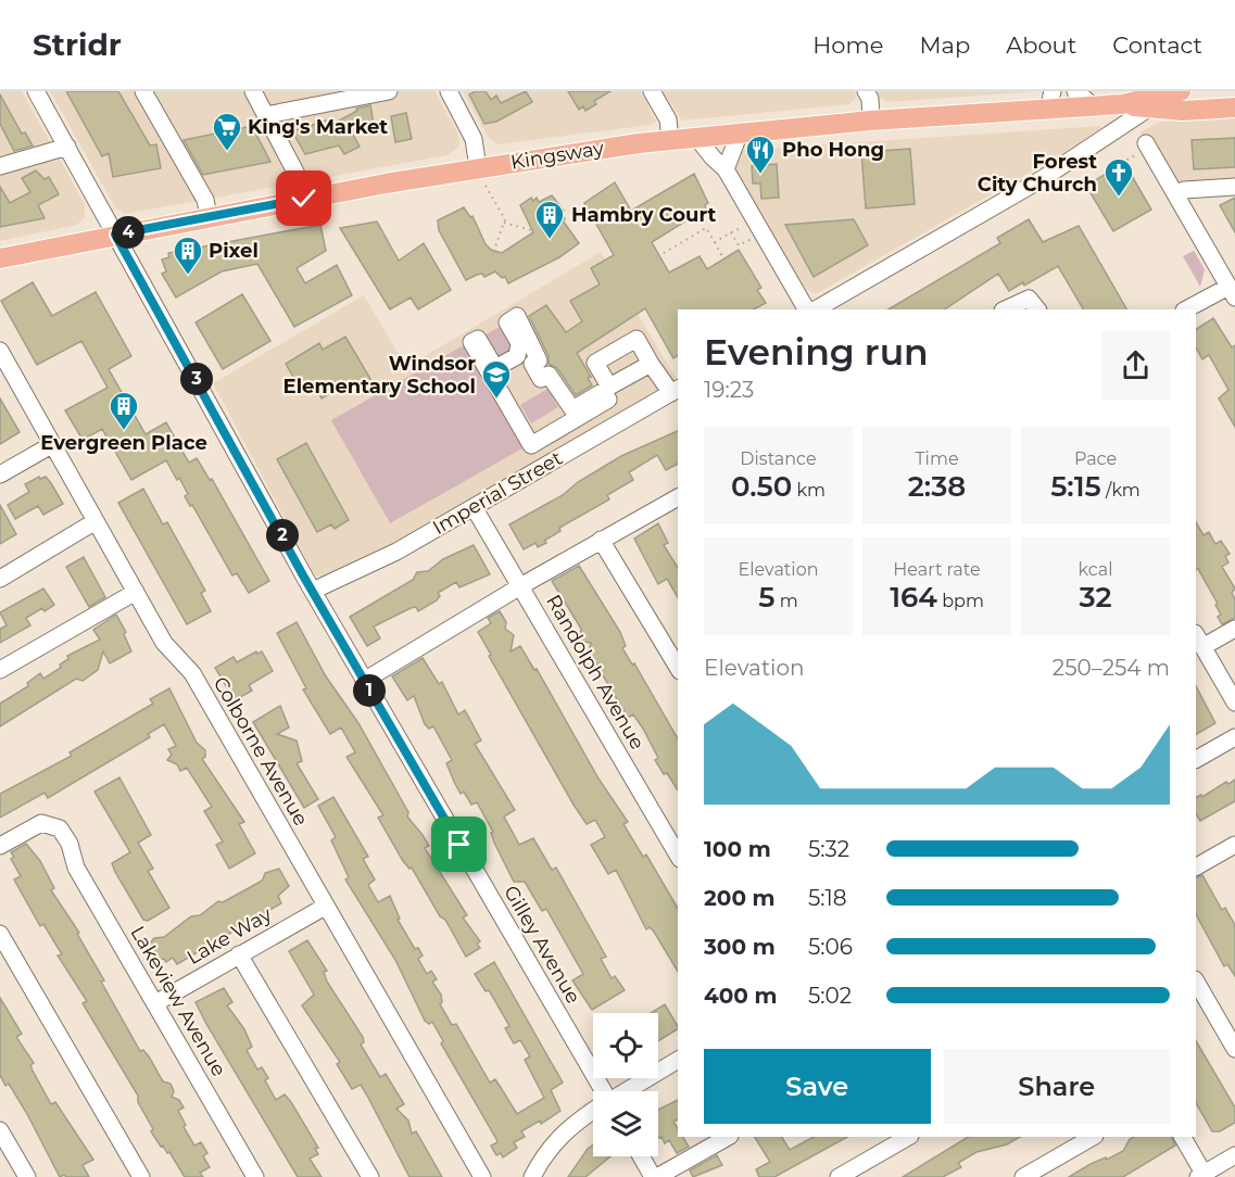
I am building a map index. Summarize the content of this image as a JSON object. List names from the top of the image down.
{
  "streets": {
    "main road": ["Kingsway"],
    "street": [
      "Imperial Street",
      "Randolph Avenue",
      "Colborne Avenue",
      "Lake Way",
      "Gilley Avenue",
      "Lakeview Avenue"
    ]
  },
  "crossings": [
    ["Kingsway", "Gilley Avenue"],
    ["Imperial Street", "Randolph Avenue"],
    ["Imperial Street", "Gilley Avenue"],
    ["Colborne Avenue", "Lake Way"],
    ["Lake Way", "Lakeview Avenue"]
  ],
  "places": {
    "supermarket": ["King's Market"],
    "restaurant": ["Pho Hong"],
    "church": ["Forest City Church"],
    "building": ["Hambry Court", "Pixel", "Evergreen Place"],
    "school or university": ["Windsor Elementary School"]
  },
  "page": {
    "header": "Stridr",
    "nav": [
      "Home",
      "Map",
      "About",
      "Contact"
    ],
    "pins": [
      "4",
      "3",
      "2",
      "1"
    ],
    "heading": ["Evening run", "19:23"],
    "stats": [
      ["Distance", "0.50 km"],
      ["Time", "2:38"],
      ["Pace", "5:15 /km"],
      ["Elevation", "5 m"],
      ["Heart rate", "164 bpm"],
      ["kcal", "32"]
    ],
    "chart": ["Elevation", "250–254 m"],
    "list": [
      {
        "name": "100 m",
        "note": "5:32"
      },
      {
        "name": "200 m",
        "note": "5:18"
      },
      {
        "name": "300 m",
        "note": "5:06"
      },
      {
        "name": "400 m",
        "note": "5:02"
      }
    ],
    "buttons": ["Save", "Share"]
  }
}
